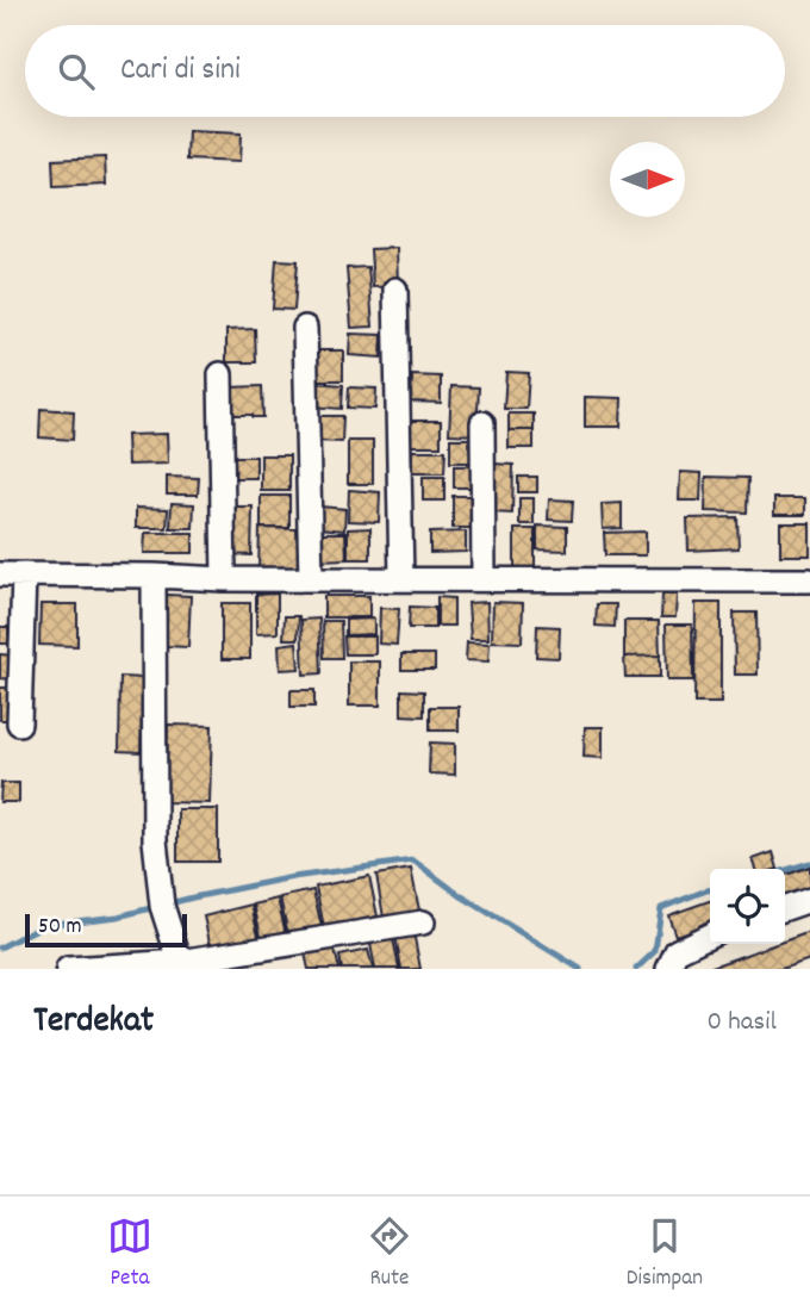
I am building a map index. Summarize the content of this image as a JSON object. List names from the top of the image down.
{
  "scale_bar": "50 m",
  "north": "right",
  "page": {
    "search": "Cari di sini",
    "scale": "50 m",
    "heading": ["Terdekat", "0 hasil"],
    "nav": ["Peta", "Rute", "Disimpan"]
  }
}
